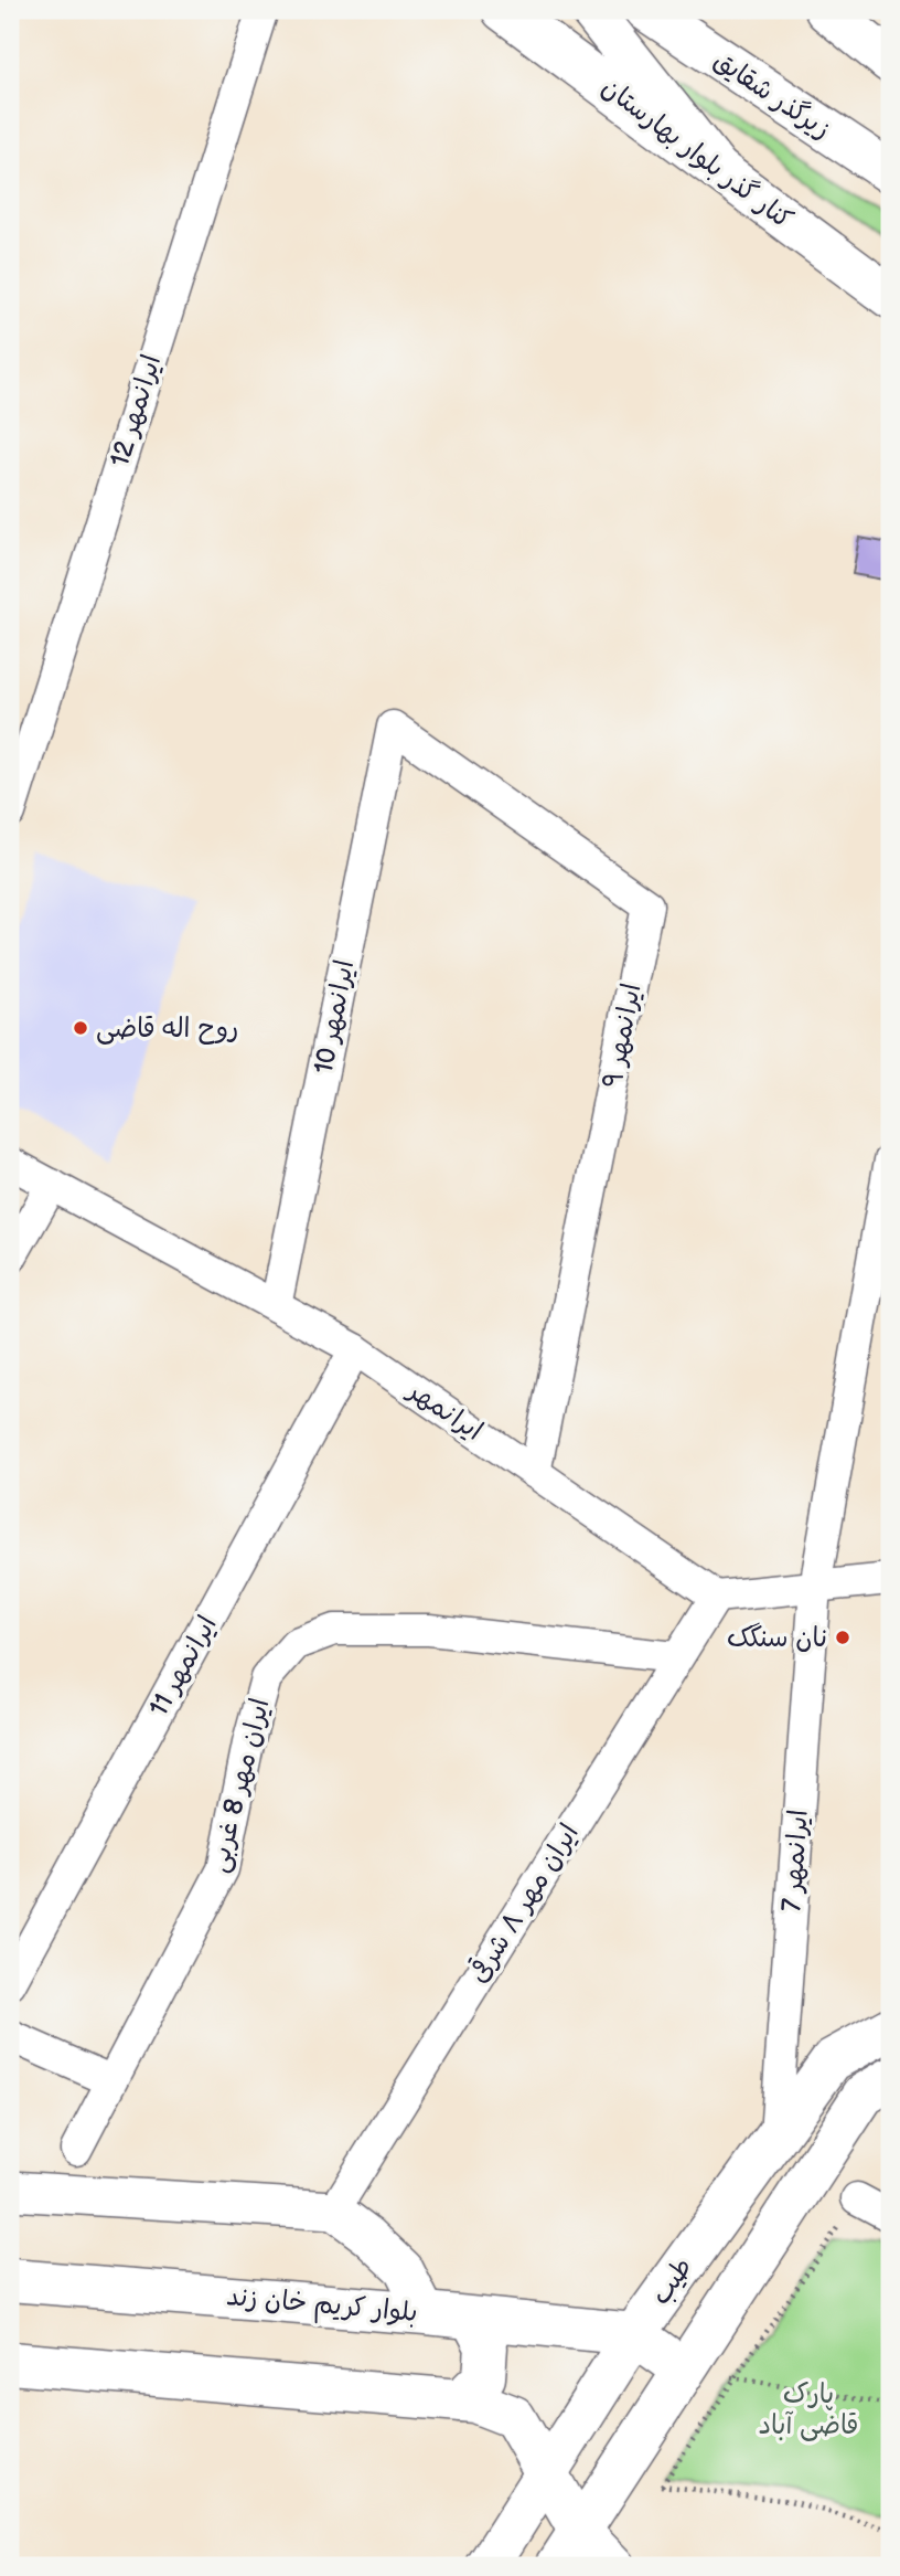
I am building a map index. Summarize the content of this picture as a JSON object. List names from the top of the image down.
{
  "streets": {
    "main road": [
      "زیرگذر شقایق",
      "کنار گذر بلوار بهارستان",
      "طیب",
      "بلوار کریم خان زند"
    ],
    "street": [
      "ایرانمهر 12",
      "ایرانمهر 10",
      "ایرانمهر ۹",
      "ایرانمهر",
      "ایرانمهر 11",
      "ایران مهر 8 غربی",
      "ایرانمهر 7",
      "ایران مهر ٨ شرقی"
    ]
  },
  "crossings": [
    ["ایرانمهر 10", "ایرانمهر ۹"],
    ["ایرانمهر 10", "ایرانمهر"],
    ["ایرانمهر ۹", "ایرانمهر"],
    ["ایرانمهر", "ایرانمهر 11"],
    ["ایرانمهر", "ایران مهر ٨ شرقی"],
    ["ایران مهر 8 غربی", "ایران مهر ٨ شرقی"],
    ["ایرانمهر 7", "طیب"],
    ["طیب", "بلوار کریم خان زند"]
  ],
  "parks": ["پارک قاضی آباد"],
  "places": ["روح اله قاضی", "نان سنگک"]
}
